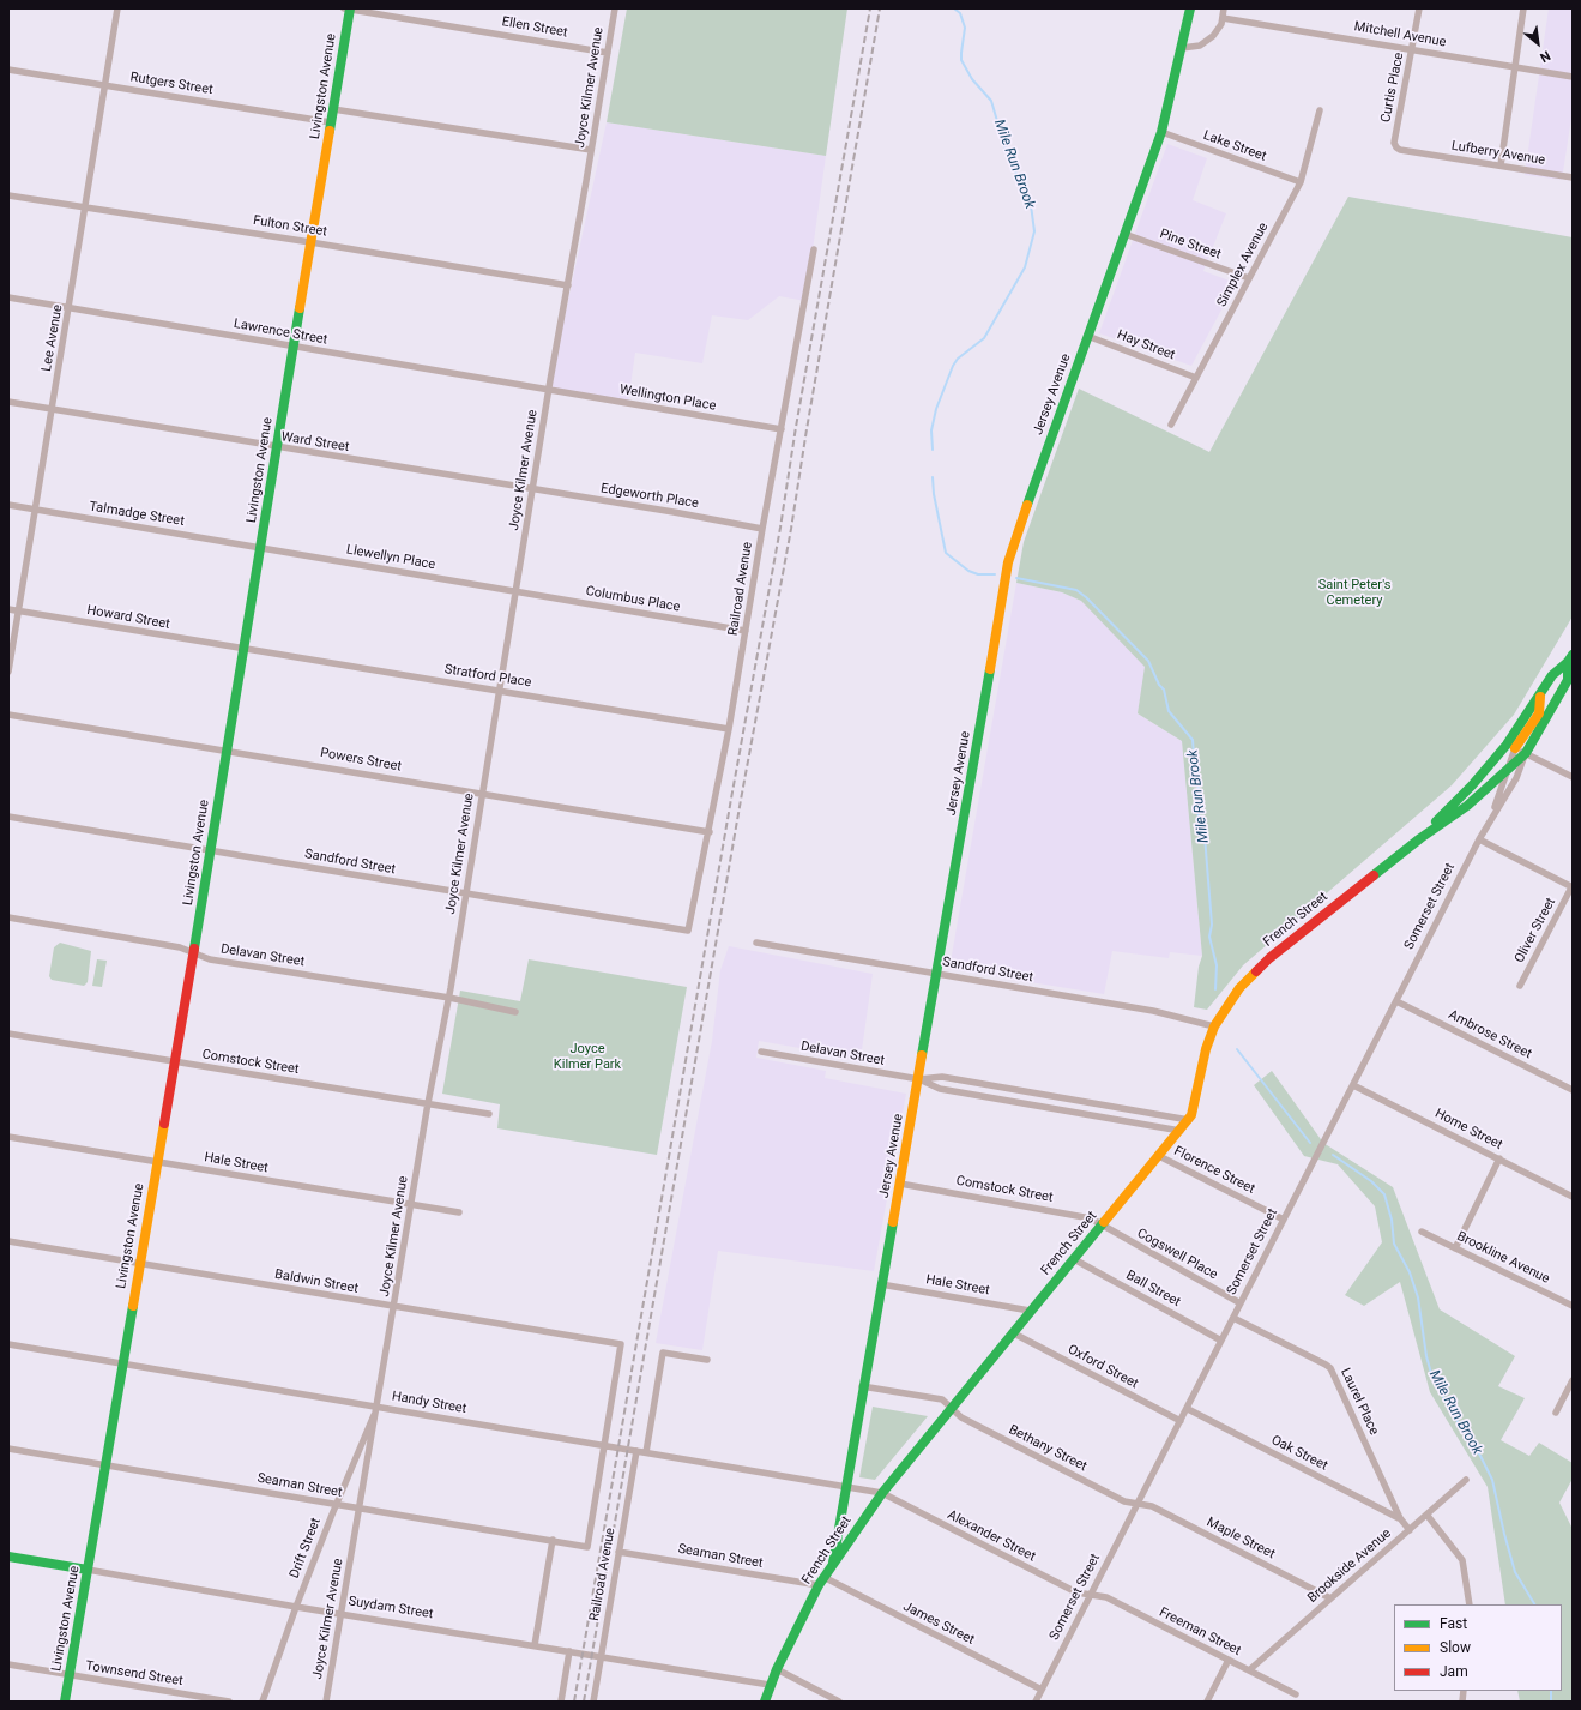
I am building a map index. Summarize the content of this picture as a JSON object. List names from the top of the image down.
{
  "streets": {
    "main road": [
      "Livingston Avenue",
      "Jersey Avenue",
      "Somerset Street",
      "French Street",
      "Suydam Street"
    ],
    "street": [
      "Ellen Street",
      "Mitchell Avenue",
      "Rutgers Street",
      "Joyce Kilmer Avenue",
      "Curtis Place",
      "Lake Street",
      "Lufberry Avenue",
      "Fulton Street",
      "Pine Street",
      "Simplex Avenue",
      "Lawrence Street",
      "Lee Avenue",
      "Hay Street",
      "Wellington Place",
      "Ward Street",
      "Edgeworth Place",
      "Talmadge Street",
      "Llewellyn Place",
      "Railroad Avenue",
      "Columbus Place",
      "Howard Street",
      "Stratford Place",
      "Powers Street",
      "Sandford Street",
      "Oliver Street",
      "Delavan Street",
      "Ambrose Street",
      "Comstock Street",
      "Home Street",
      "Hale Street",
      "Florence Street",
      "Cogswell Place",
      "Brookline Avenue",
      "Baldwin Street",
      "Ball Street",
      "Oxford Street",
      "Laurel Place",
      "Handy Street",
      "Bethany Street",
      "Oak Street",
      "Seaman Street",
      "Alexander Street",
      "Maple Street",
      "Drift Street",
      "Brookside Avenue",
      "James Street",
      "Freeman Street",
      "Townsend Street"
    ]
  },
  "crossings": [
    ["Ellen Street", "Livingston Avenue"],
    ["Ellen Street", "Joyce Kilmer Avenue"],
    ["Mitchell Avenue", "Curtis Place"],
    ["Rutgers Street", "Livingston Avenue"],
    ["Rutgers Street", "Lee Avenue"],
    ["Livingston Avenue", "Fulton Street"],
    ["Livingston Avenue", "Lawrence Street"],
    ["Livingston Avenue", "Ward Street"],
    ["Livingston Avenue", "Talmadge Street"],
    ["Livingston Avenue", "Llewellyn Place"],
    ["Livingston Avenue", "Howard Street"],
    ["Livingston Avenue", "Stratford Place"],
    ["Livingston Avenue", "Powers Street"],
    ["Livingston Avenue", "Sandford Street"],
    ["Livingston Avenue", "Delavan Street"],
    ["Livingston Avenue", "Comstock Street"],
    ["Livingston Avenue", "Hale Street"],
    ["Livingston Avenue", "Baldwin Street"],
    ["Livingston Avenue", "Handy Street"],
    ["Livingston Avenue", "Seaman Street"],
    ["Livingston Avenue", "Suydam Street"],
    ["Livingston Avenue", "Townsend Street"],
    ["Joyce Kilmer Avenue", "Fulton Street"],
    ["Joyce Kilmer Avenue", "Lawrence Street"],
    ["Joyce Kilmer Avenue", "Wellington Place"],
    ["Joyce Kilmer Avenue", "Ward Street"],
    ["Joyce Kilmer Avenue", "Edgeworth Place"],
    ["Joyce Kilmer Avenue", "Llewellyn Place"],
    ["Joyce Kilmer Avenue", "Columbus Place"],
    ["Joyce Kilmer Avenue", "Stratford Place"],
    ["Joyce Kilmer Avenue", "Powers Street"],
    ["Joyce Kilmer Avenue", "Sandford Street"],
    ["Joyce Kilmer Avenue", "Delavan Street"],
    ["Joyce Kilmer Avenue", "Comstock Street"],
    ["Joyce Kilmer Avenue", "Hale Street"],
    ["Joyce Kilmer Avenue", "Baldwin Street"],
    ["Joyce Kilmer Avenue", "Handy Street"],
    ["Joyce Kilmer Avenue", "Seaman Street"],
    ["Joyce Kilmer Avenue", "Drift Street"],
    ["Joyce Kilmer Avenue", "Suydam Street"],
    ["Curtis Place", "Lufberry Avenue"],
    ["Lake Street", "Simplex Avenue"],
    ["Lake Street", "Jersey Avenue"],
    ["Fulton Street", "Lee Avenue"],
    ["Pine Street", "Simplex Avenue"],
    ["Pine Street", "Jersey Avenue"],
    ["Simplex Avenue", "Hay Street"],
    ["Lawrence Street", "Lee Avenue"],
    ["Lawrence Street", "Wellington Place"],
    ["Lee Avenue", "Ward Street"],
    ["Lee Avenue", "Talmadge Street"],
    ["Lee Avenue", "Howard Street"],
    ["Hay Street", "Jersey Avenue"],
    ["Jersey Avenue", "Sandford Street"],
    ["Jersey Avenue", "French Street"],
    ["Jersey Avenue", "Delavan Street"],
    ["Jersey Avenue", "Comstock Street"],
    ["Jersey Avenue", "Hale Street"],
    ["Jersey Avenue", "Handy Street"],
    ["Jersey Avenue", "Alexander Street"],
    ["Wellington Place", "Railroad Avenue"],
    ["Ward Street", "Edgeworth Place"],
    ["Edgeworth Place", "Railroad Avenue"],
    ["Talmadge Street", "Llewellyn Place"],
    ["Llewellyn Place", "Columbus Place"],
    ["Railroad Avenue", "Columbus Place"],
    ["Railroad Avenue", "Stratford Place"],
    ["Railroad Avenue", "Powers Street"],
    ["Railroad Avenue", "Sandford Street"],
    ["Railroad Avenue", "Baldwin Street"],
    ["Railroad Avenue", "Handy Street"],
    ["Railroad Avenue", "Seaman Street"],
    ["Railroad Avenue", "Suydam Street"],
    ["Howard Street", "Stratford Place"],
    ["Sandford Street", "French Street"],
    ["Somerset Street", "French Street"],
    ["Somerset Street", "Ambrose Street"],
    ["Somerset Street", "Home Street"],
    ["Somerset Street", "Florence Street"],
    ["Somerset Street", "Cogswell Place"],
    ["Somerset Street", "Ball Street"],
    ["Somerset Street", "Oxford Street"],
    ["Somerset Street", "Laurel Place"],
    ["Somerset Street", "Bethany Street"],
    ["Somerset Street", "Oak Street"],
    ["Somerset Street", "Alexander Street"],
    ["Somerset Street", "Maple Street"],
    ["Somerset Street", "James Street"],
    ["Somerset Street", "Freeman Street"],
    ["French Street", "Delavan Street"],
    ["French Street", "Comstock Street"],
    ["French Street", "Hale Street"],
    ["French Street", "Florence Street"],
    ["French Street", "Cogswell Place"],
    ["French Street", "Ball Street"],
    ["French Street", "Oxford Street"],
    ["French Street", "Bethany Street"],
    ["French Street", "Seaman Street"],
    ["French Street", "Alexander Street"],
    ["French Street", "Suydam Street"],
    ["French Street", "James Street"],
    ["Comstock Street", "Cogswell Place"],
    ["Laurel Place", "Oak Street"],
    ["Handy Street", "Alexander Street"],
    ["Handy Street", "Drift Street"],
    ["Bethany Street", "Maple Street"],
    ["Seaman Street", "Drift Street"],
    ["Seaman Street", "James Street"],
    ["Alexander Street", "Freeman Street"],
    ["Maple Street", "Brookside Avenue"],
    ["Drift Street", "Suydam Street"],
    ["Brookside Avenue", "Freeman Street"]
  ],
  "water": ["Mile Run Brook"],
  "parks": ["Saint Peter's Cemetery", "Joyce Kilmer Park"],
  "legend": ["Fast", "Slow", "Jam"],
  "north": "bottom right"
}
